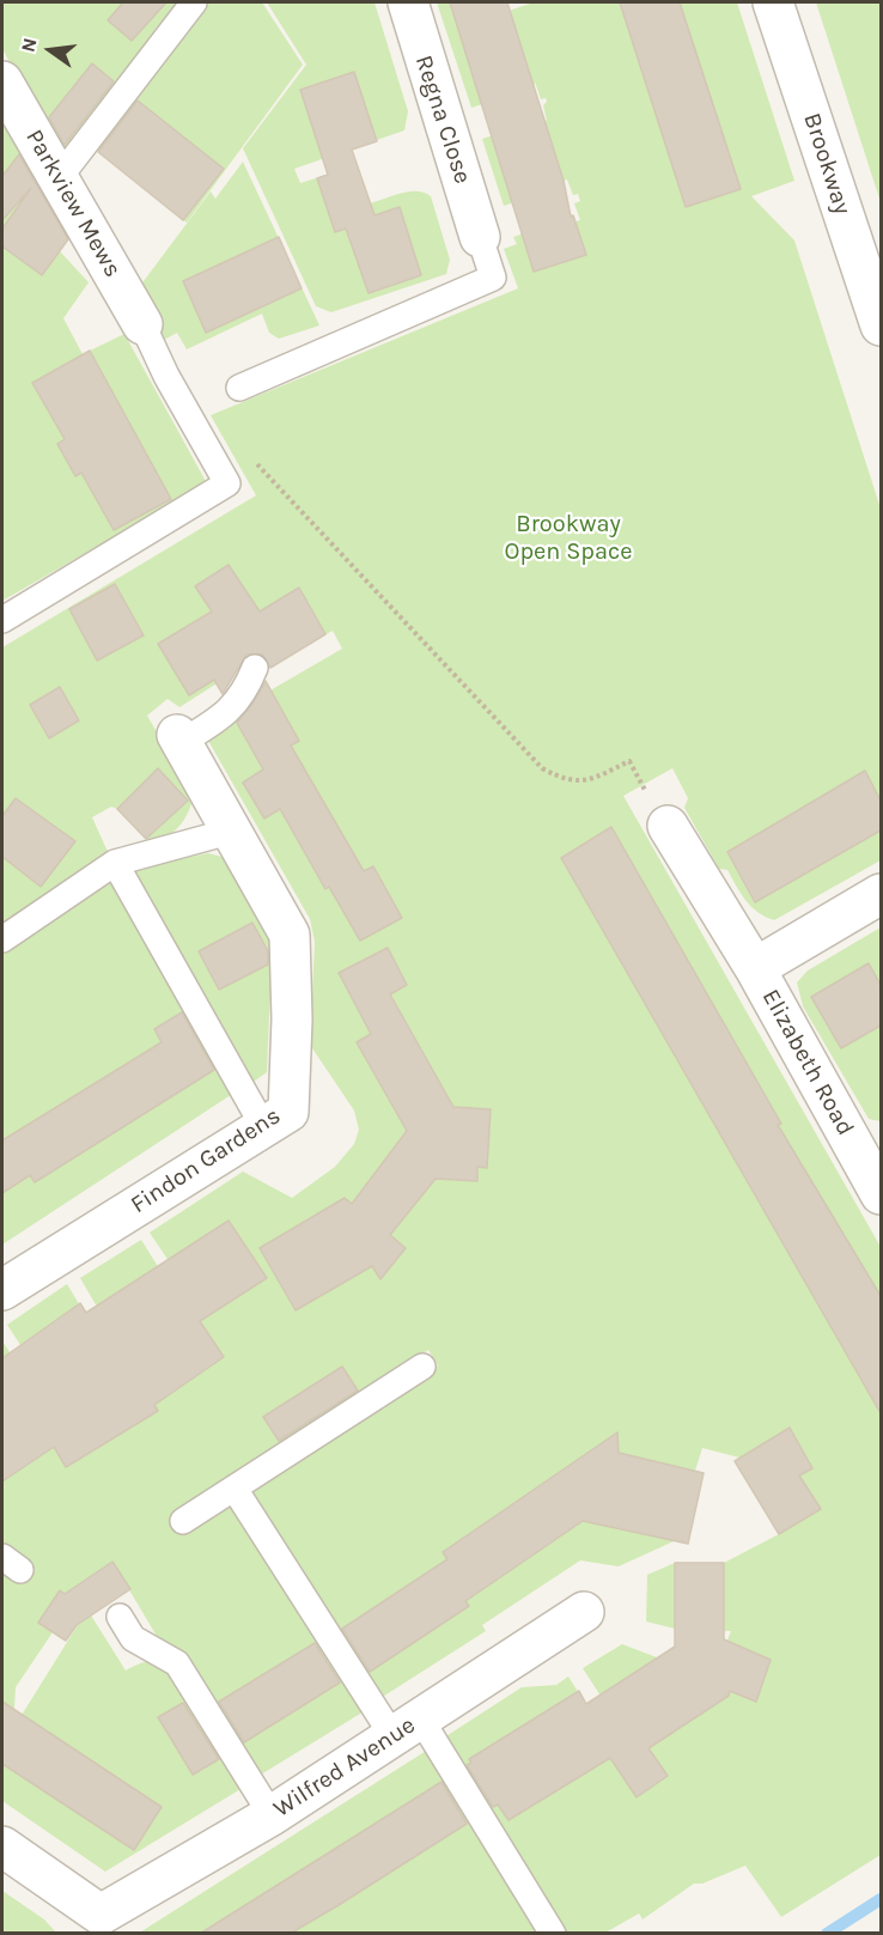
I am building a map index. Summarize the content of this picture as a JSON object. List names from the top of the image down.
{
  "streets": {
    "street": [
      "Regna Close",
      "Brookway",
      "Parkview Mews",
      "Elizabeth Road",
      "Findon Gardens",
      "Wilfred Avenue"
    ]
  },
  "parks": ["Brookway Open Space"],
  "north": "left"
}
